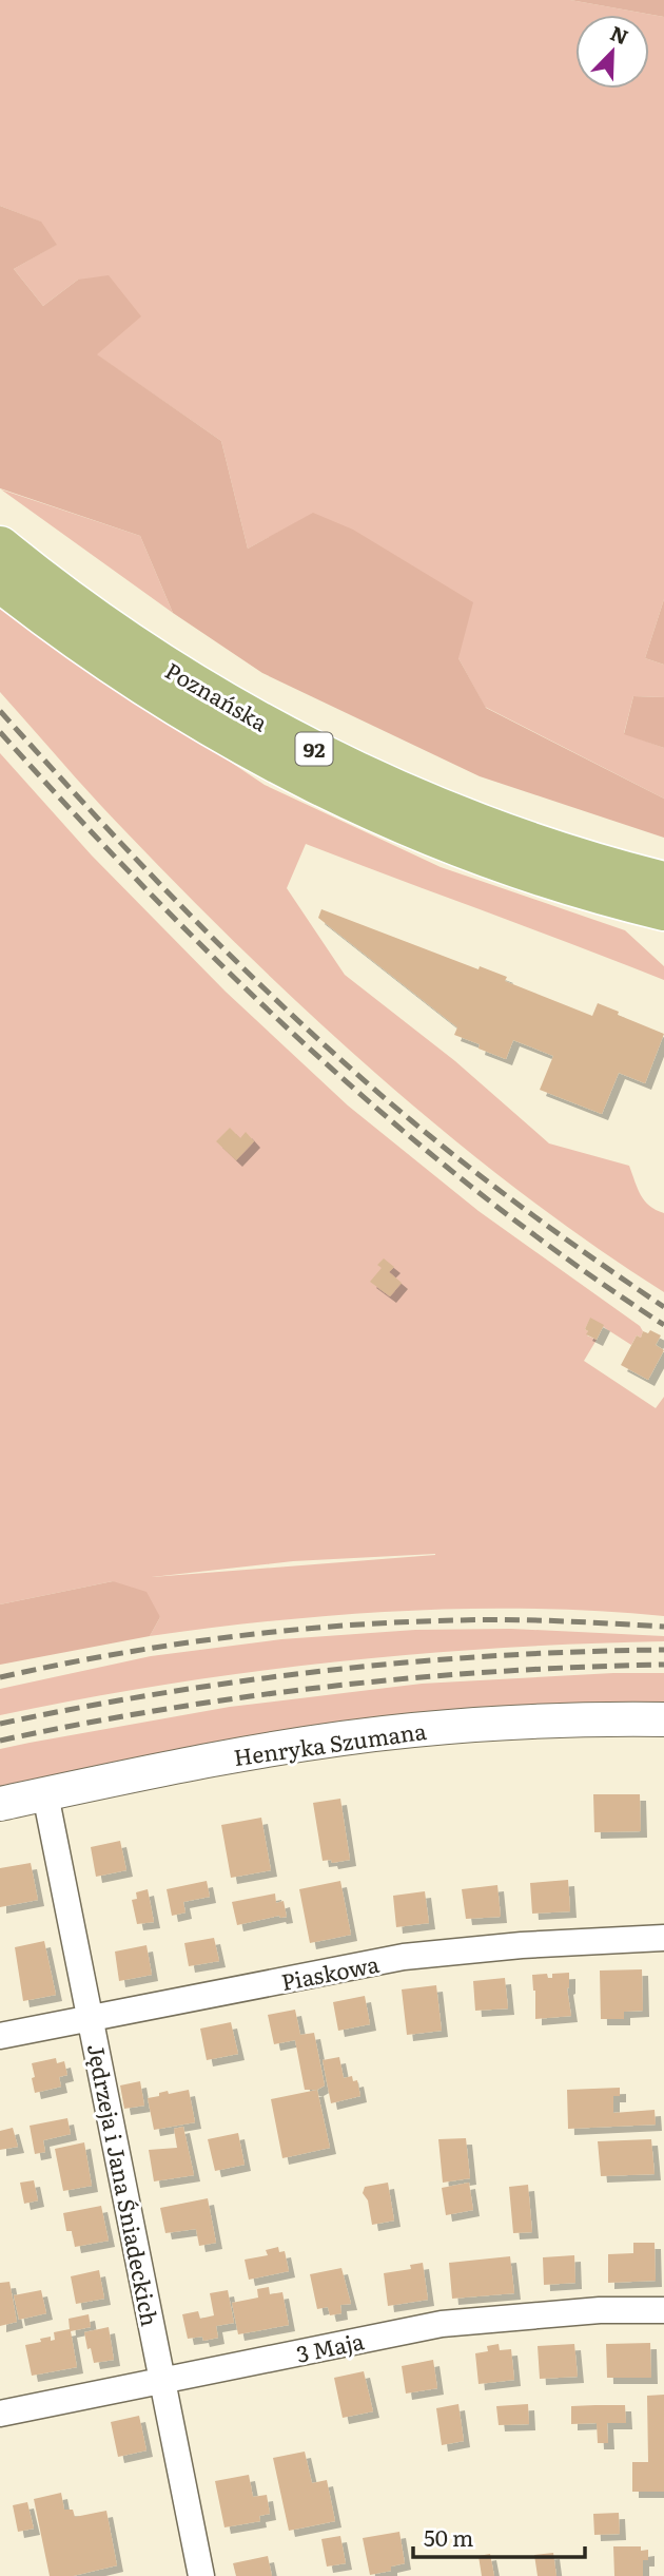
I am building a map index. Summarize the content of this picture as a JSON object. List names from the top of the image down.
{
  "streets": {
    "main road": ["Poznańska", "92"],
    "street": [
      "Henryka Szumana",
      "Piaskowa",
      "Jędrzeja i Jana Śniadeckich",
      "3 Maja"
    ]
  },
  "crossings": [
    ["Henryka Szumana", "Jędrzeja i Jana Śniadeckich"],
    ["Piaskowa", "Jędrzeja i Jana Śniadeckich"],
    ["Jędrzeja i Jana Śniadeckich", "3 Maja"]
  ],
  "scale_bar": "50 m",
  "north": "top right"
}
